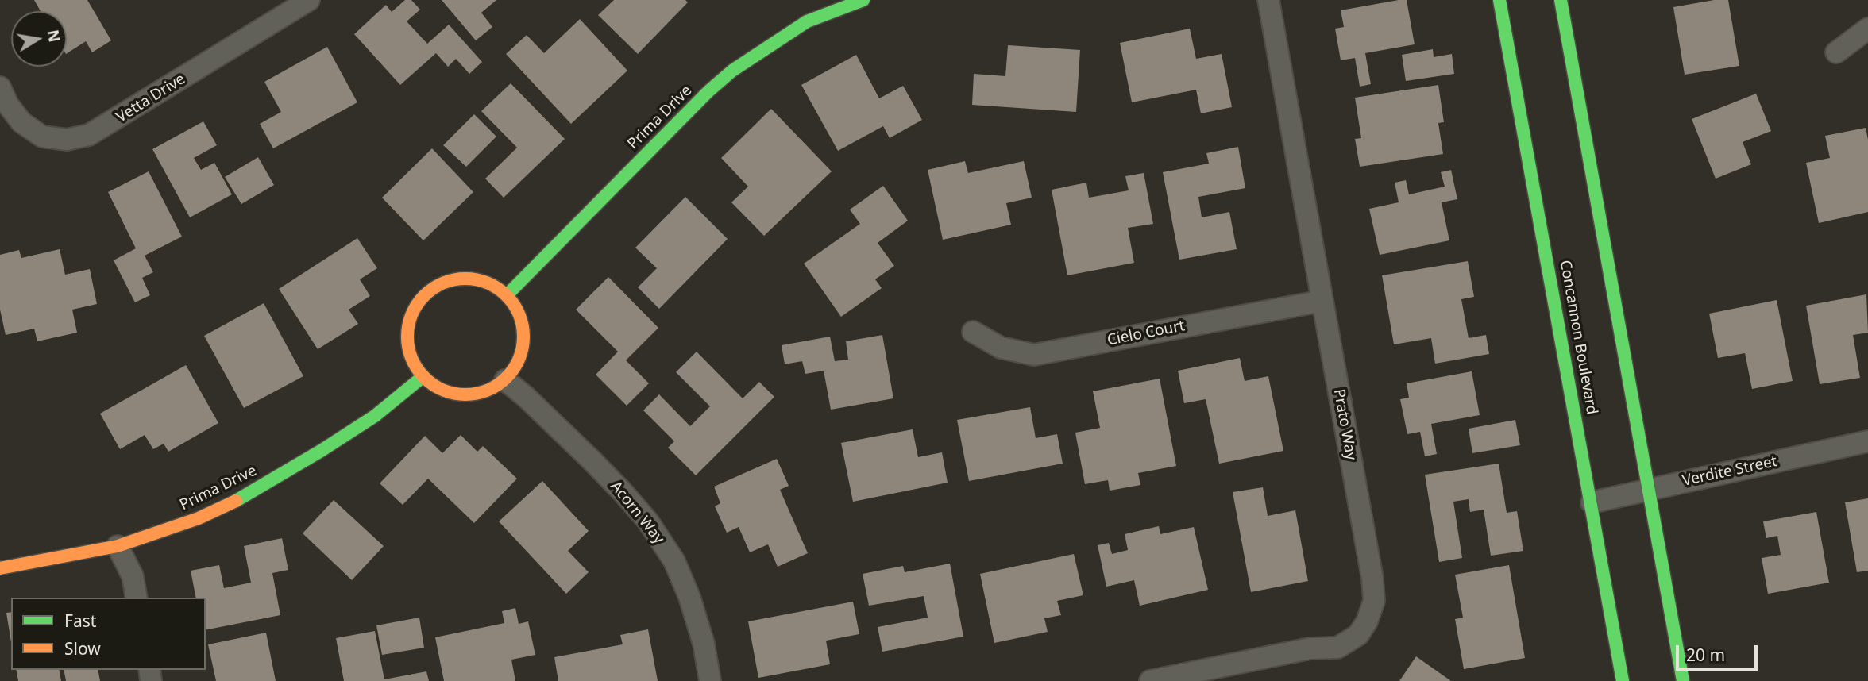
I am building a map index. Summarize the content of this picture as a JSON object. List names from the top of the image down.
{
  "streets": {
    "main road": ["Prima Drive", "Concannon Boulevard"],
    "street": [
      "Vetta Drive",
      "Cielo Court",
      "Prato Way",
      "Verdite Street",
      "Acorn Way"
    ]
  },
  "crossings": [
    ["Prima Drive", "Acorn Way"],
    ["Cielo Court", "Prato Way"],
    ["Concannon Boulevard", "Verdite Street"]
  ],
  "legend": ["Fast", "Slow"],
  "scale_bar": "20 m",
  "north": "right"
}
